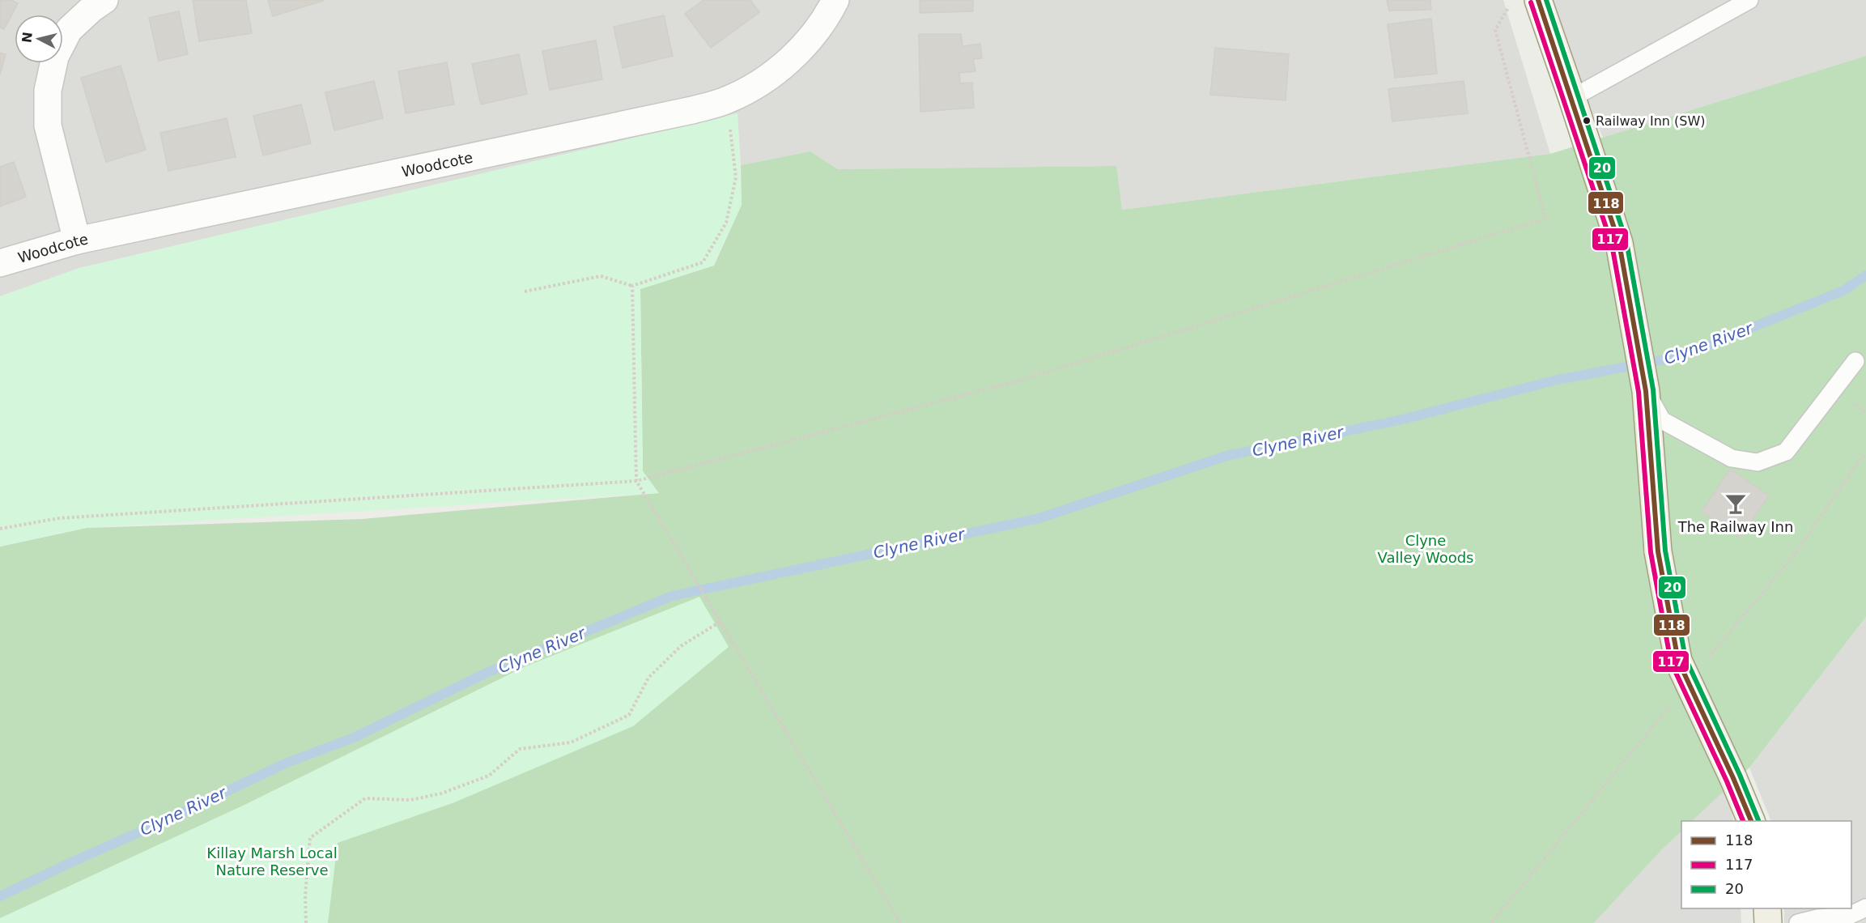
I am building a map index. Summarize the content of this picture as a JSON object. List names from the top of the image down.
{
  "streets": {
    "street": ["Woodcote"]
  },
  "water": ["Clyne River"],
  "parks": ["Clyne Valley Woods", "Killay Marsh Local Nature Reserve"],
  "places": {
    "other": ["Railway Inn (SW)"],
    "bar": ["The Railway Inn"]
  },
  "lines": ["transit line 118", "transit line 20", "transit line 117"],
  "legend": ["118", "117", "20"],
  "north": "left"
}
